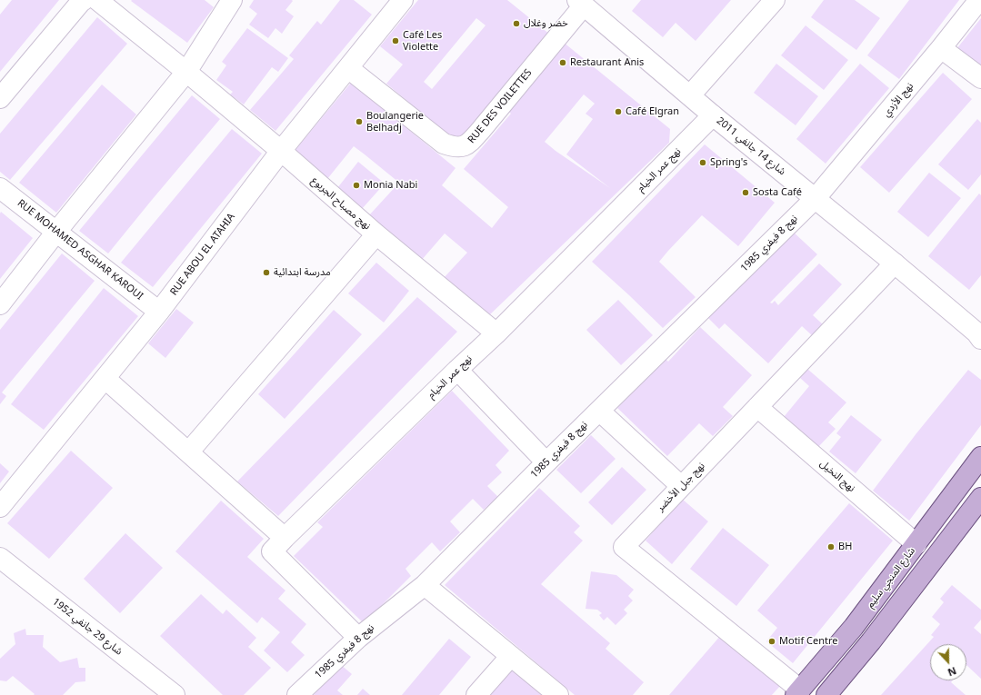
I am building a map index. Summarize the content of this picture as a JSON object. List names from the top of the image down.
{
  "streets": {
    "main road": ["شارع المنجي سليم"],
    "street": [
      "نهج الأزدي",
      "RUE DES VOILETTES",
      "شارع 14 جانفي 2011",
      "نهج عمر الخيام",
      "نهج مصباح الجربوع",
      "نهج 8 فيفري 1985",
      "RUE MOHAMED ASGHAR KAROUI",
      "RUE ABOU EL ATAHIA",
      "نهج النخيل",
      "نهج جبل الأخضر",
      "شارع 29 جانفي 1952"
    ]
  },
  "crossings": [
    ["نهج الأزدي", "شارع 14 جانفي 2011"],
    ["نهج الأزدي", "نهج 8 فيفري 1985"],
    ["RUE DES VOILETTES", "شارع 14 جانفي 2011"],
    ["RUE DES VOILETTES", "RUE ABOU EL ATAHIA"],
    ["شارع 14 جانفي 2011", "نهج عمر الخيام"],
    ["شارع 14 جانفي 2011", "نهج 8 فيفري 1985"],
    ["شارع 14 جانفي 2011", "نهج جبل الأخضر"],
    ["نهج عمر الخيام", "نهج مصباح الجربوع"],
    ["نهج عمر الخيام", "نهج 8 فيفري 1985"],
    ["نهج مصباح الجربوع", "RUE ABOU EL ATAHIA"],
    ["RUE MOHAMED ASGHAR KAROUI", "RUE ABOU EL ATAHIA"],
    ["نهج النخيل", "نهج جبل الأخضر"],
    ["نهج النخيل", "شارع المنجي سليم"],
    ["نهج جبل الأخضر", "شارع المنجي سليم"]
  ],
  "places": [
    "خضر وغلال",
    "Café Les Violette",
    "Restaurant Anis",
    "Café Elgran",
    "Boulangerie Belhadj",
    "Spring's",
    "Monia Nabi",
    "Sosta Café",
    "مدرسة ابتدائية",
    "BH",
    "Motif Centre"
  ],
  "north": "bottom"
}
